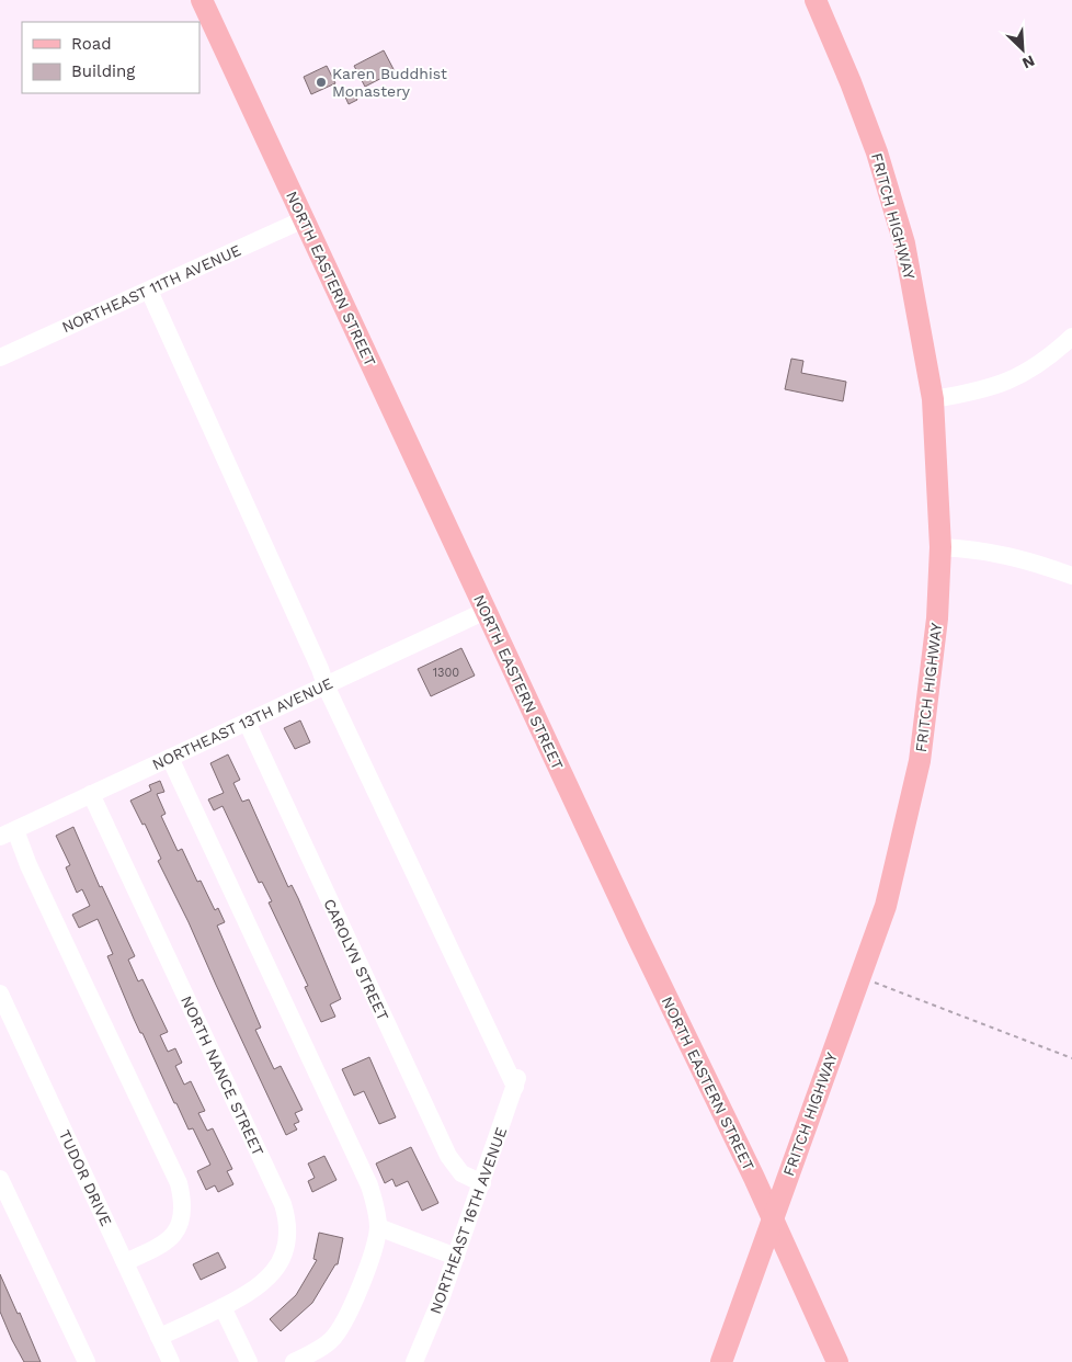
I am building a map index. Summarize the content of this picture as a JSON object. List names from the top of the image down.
{
  "streets": {
    "main road": ["FRITCH HIGHWAY", "NORTH EASTERN STREET"],
    "street": [
      "NORTHEAST 11TH AVENUE",
      "NORTHEAST 13TH AVENUE",
      "CAROLYN STREET",
      "NORTH NANCE STREET",
      "TUDOR DRIVE",
      "NORTHEAST 16TH AVENUE"
    ]
  },
  "crossings": [
    ["FRITCH HIGHWAY", "NORTH EASTERN STREET"],
    ["NORTH EASTERN STREET", "NORTHEAST 11TH AVENUE"],
    ["NORTH EASTERN STREET", "NORTHEAST 13TH AVENUE"],
    ["NORTHEAST 13TH AVENUE", "CAROLYN STREET"],
    ["NORTHEAST 13TH AVENUE", "NORTH NANCE STREET"],
    ["NORTHEAST 13TH AVENUE", "NORTHEAST 16TH AVENUE"],
    ["CAROLYN STREET", "NORTHEAST 16TH AVENUE"],
    ["NORTH NANCE STREET", "TUDOR DRIVE"]
  ],
  "places": ["Karen Buddhist Monastery"],
  "house_numbers": ["1300"],
  "legend": ["Road", "Building"],
  "north": "bottom right"
}
